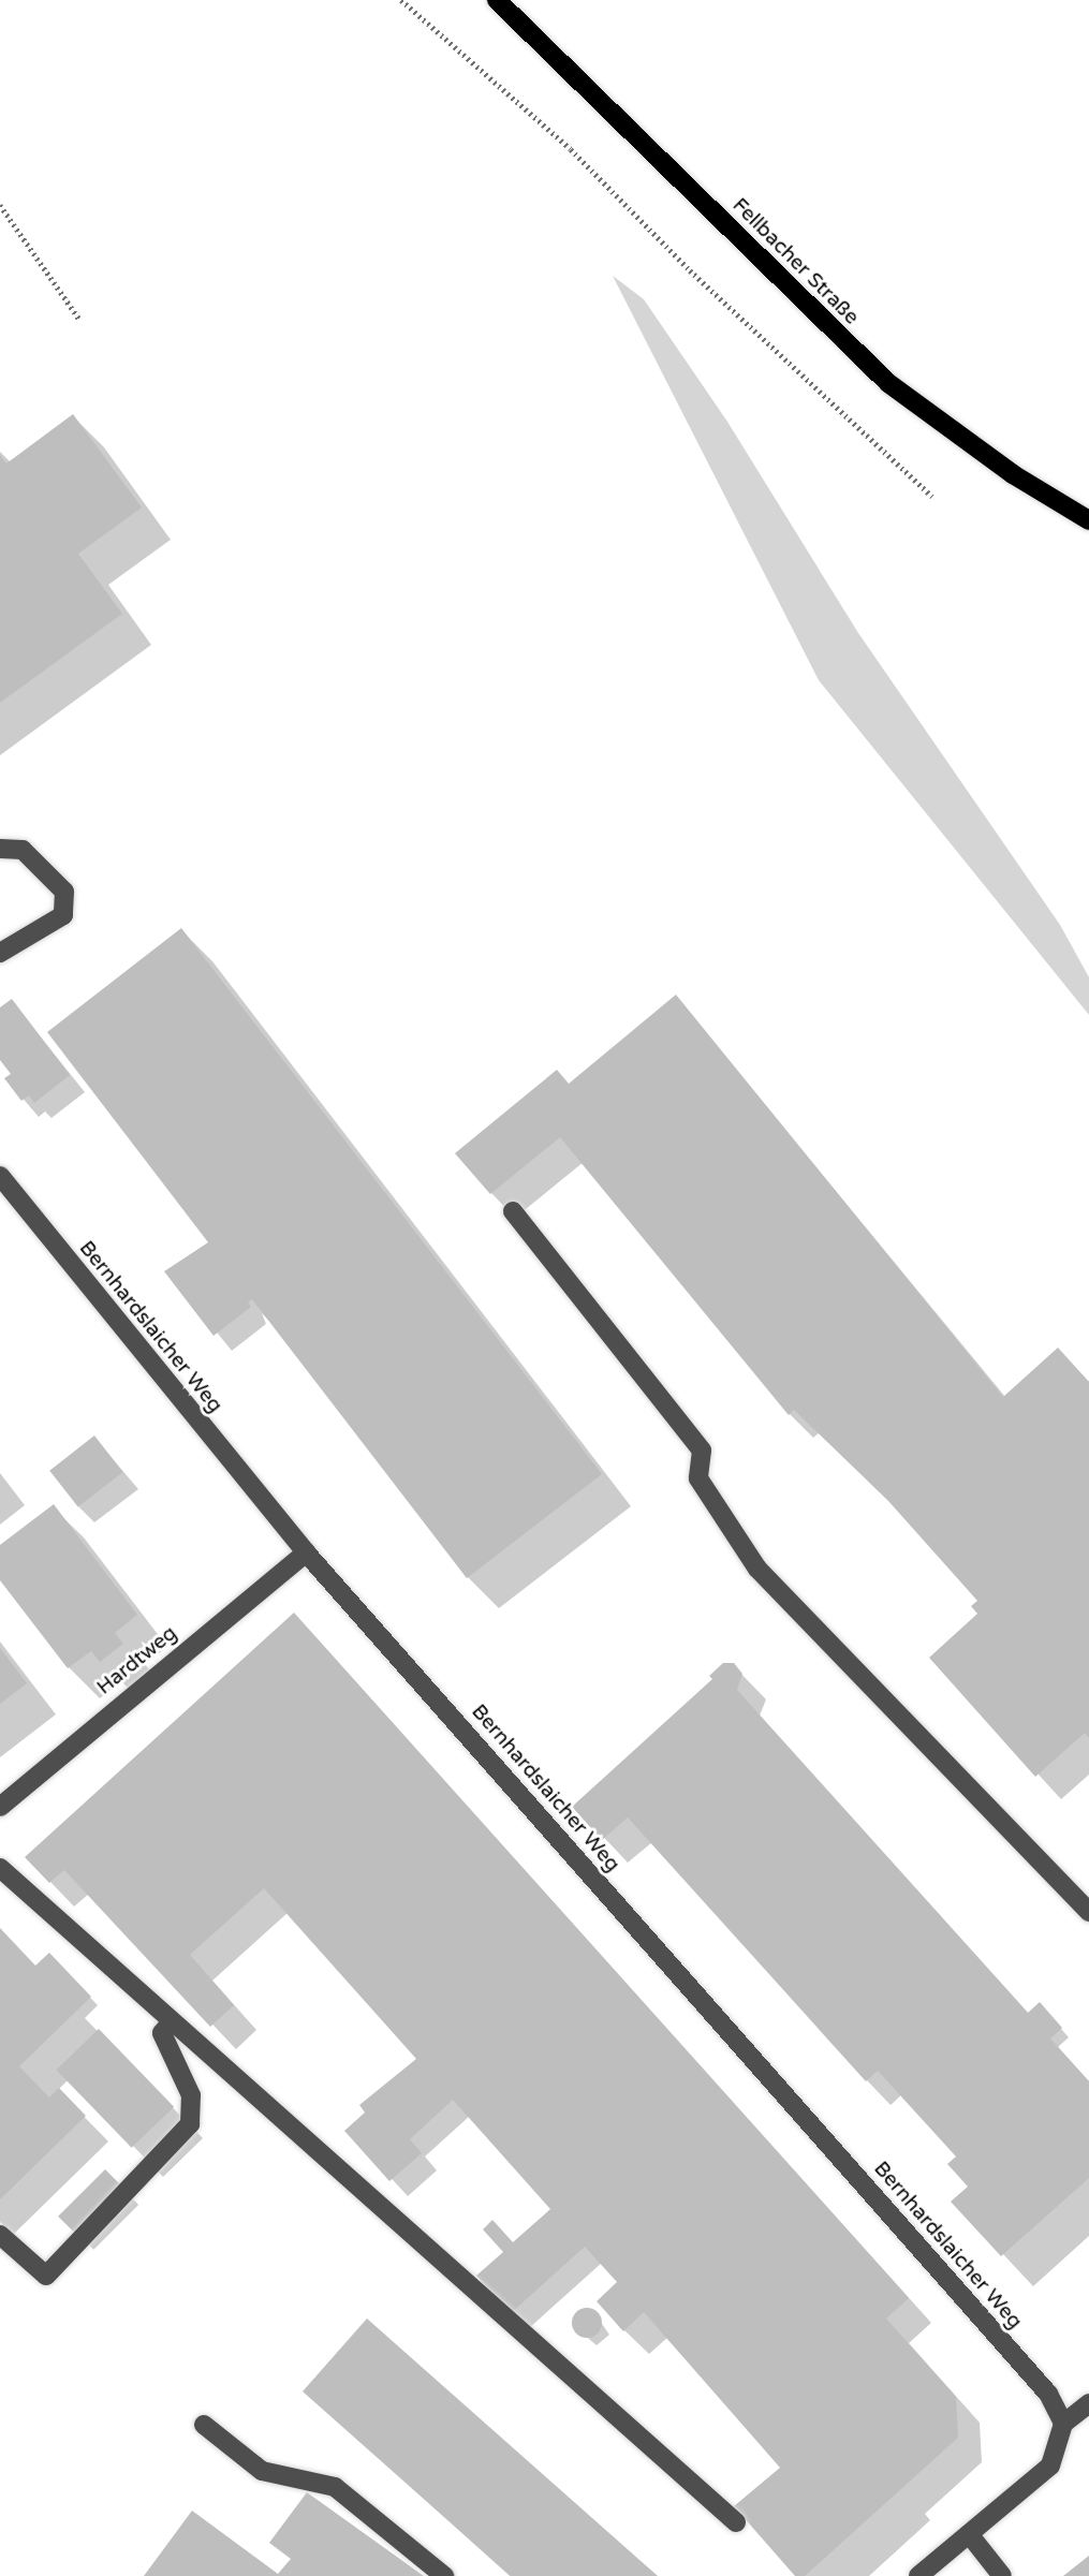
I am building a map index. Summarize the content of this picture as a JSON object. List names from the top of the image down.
{
  "streets": {
    "main road": ["Fellbacher Straße"],
    "street": ["Bernhardslaicher Weg", "Hardtweg"]
  },
  "crossings": [
    ["Bernhardslaicher Weg", "Hardtweg"]
  ]
}
